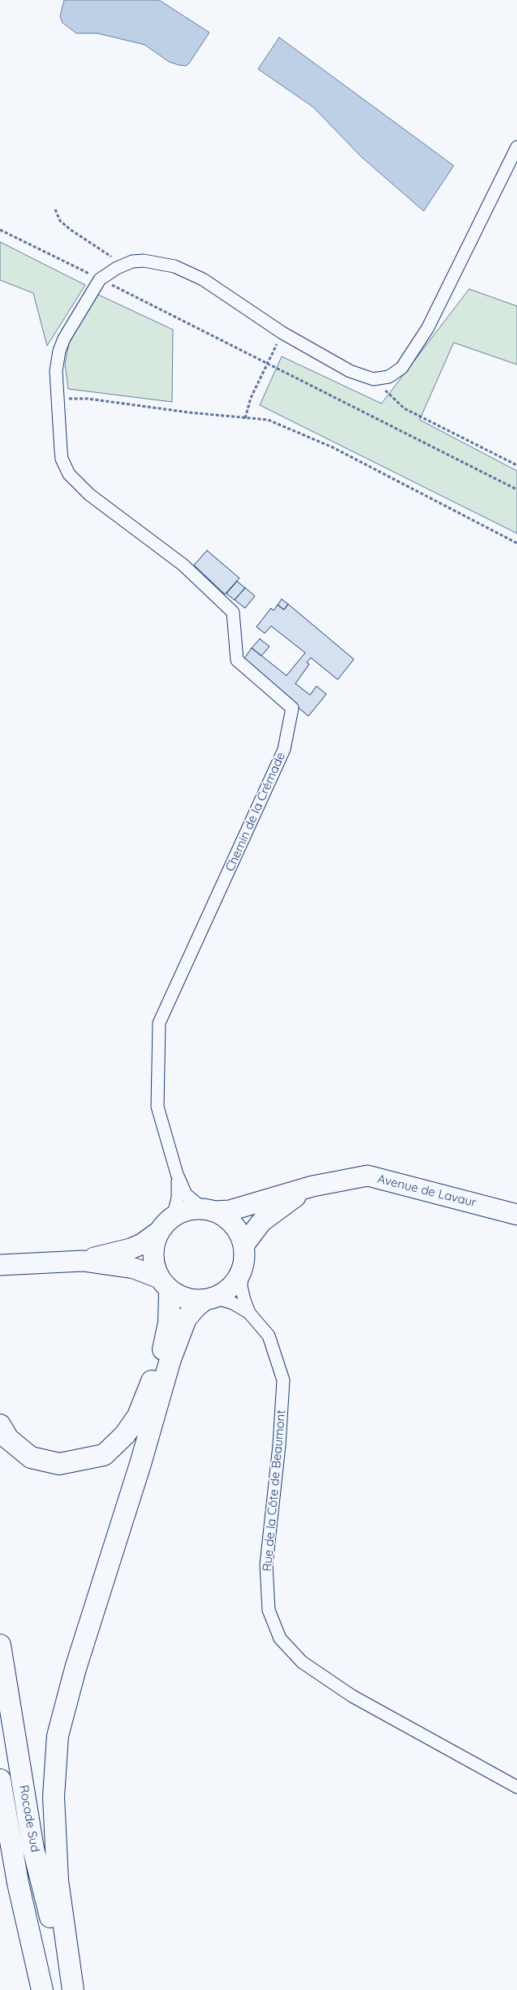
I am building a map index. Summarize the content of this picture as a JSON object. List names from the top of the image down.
{
  "streets": {
    "highway": ["Rocade Sud"],
    "main road": ["Avenue de Lavaur"],
    "street": ["Chemin de la Crémade", "Rue de la Côte de Beaumont"]
  },
  "crossings": [
    ["Avenue de Lavaur", "Rue de la Côte de Beaumont"]
  ]
}
